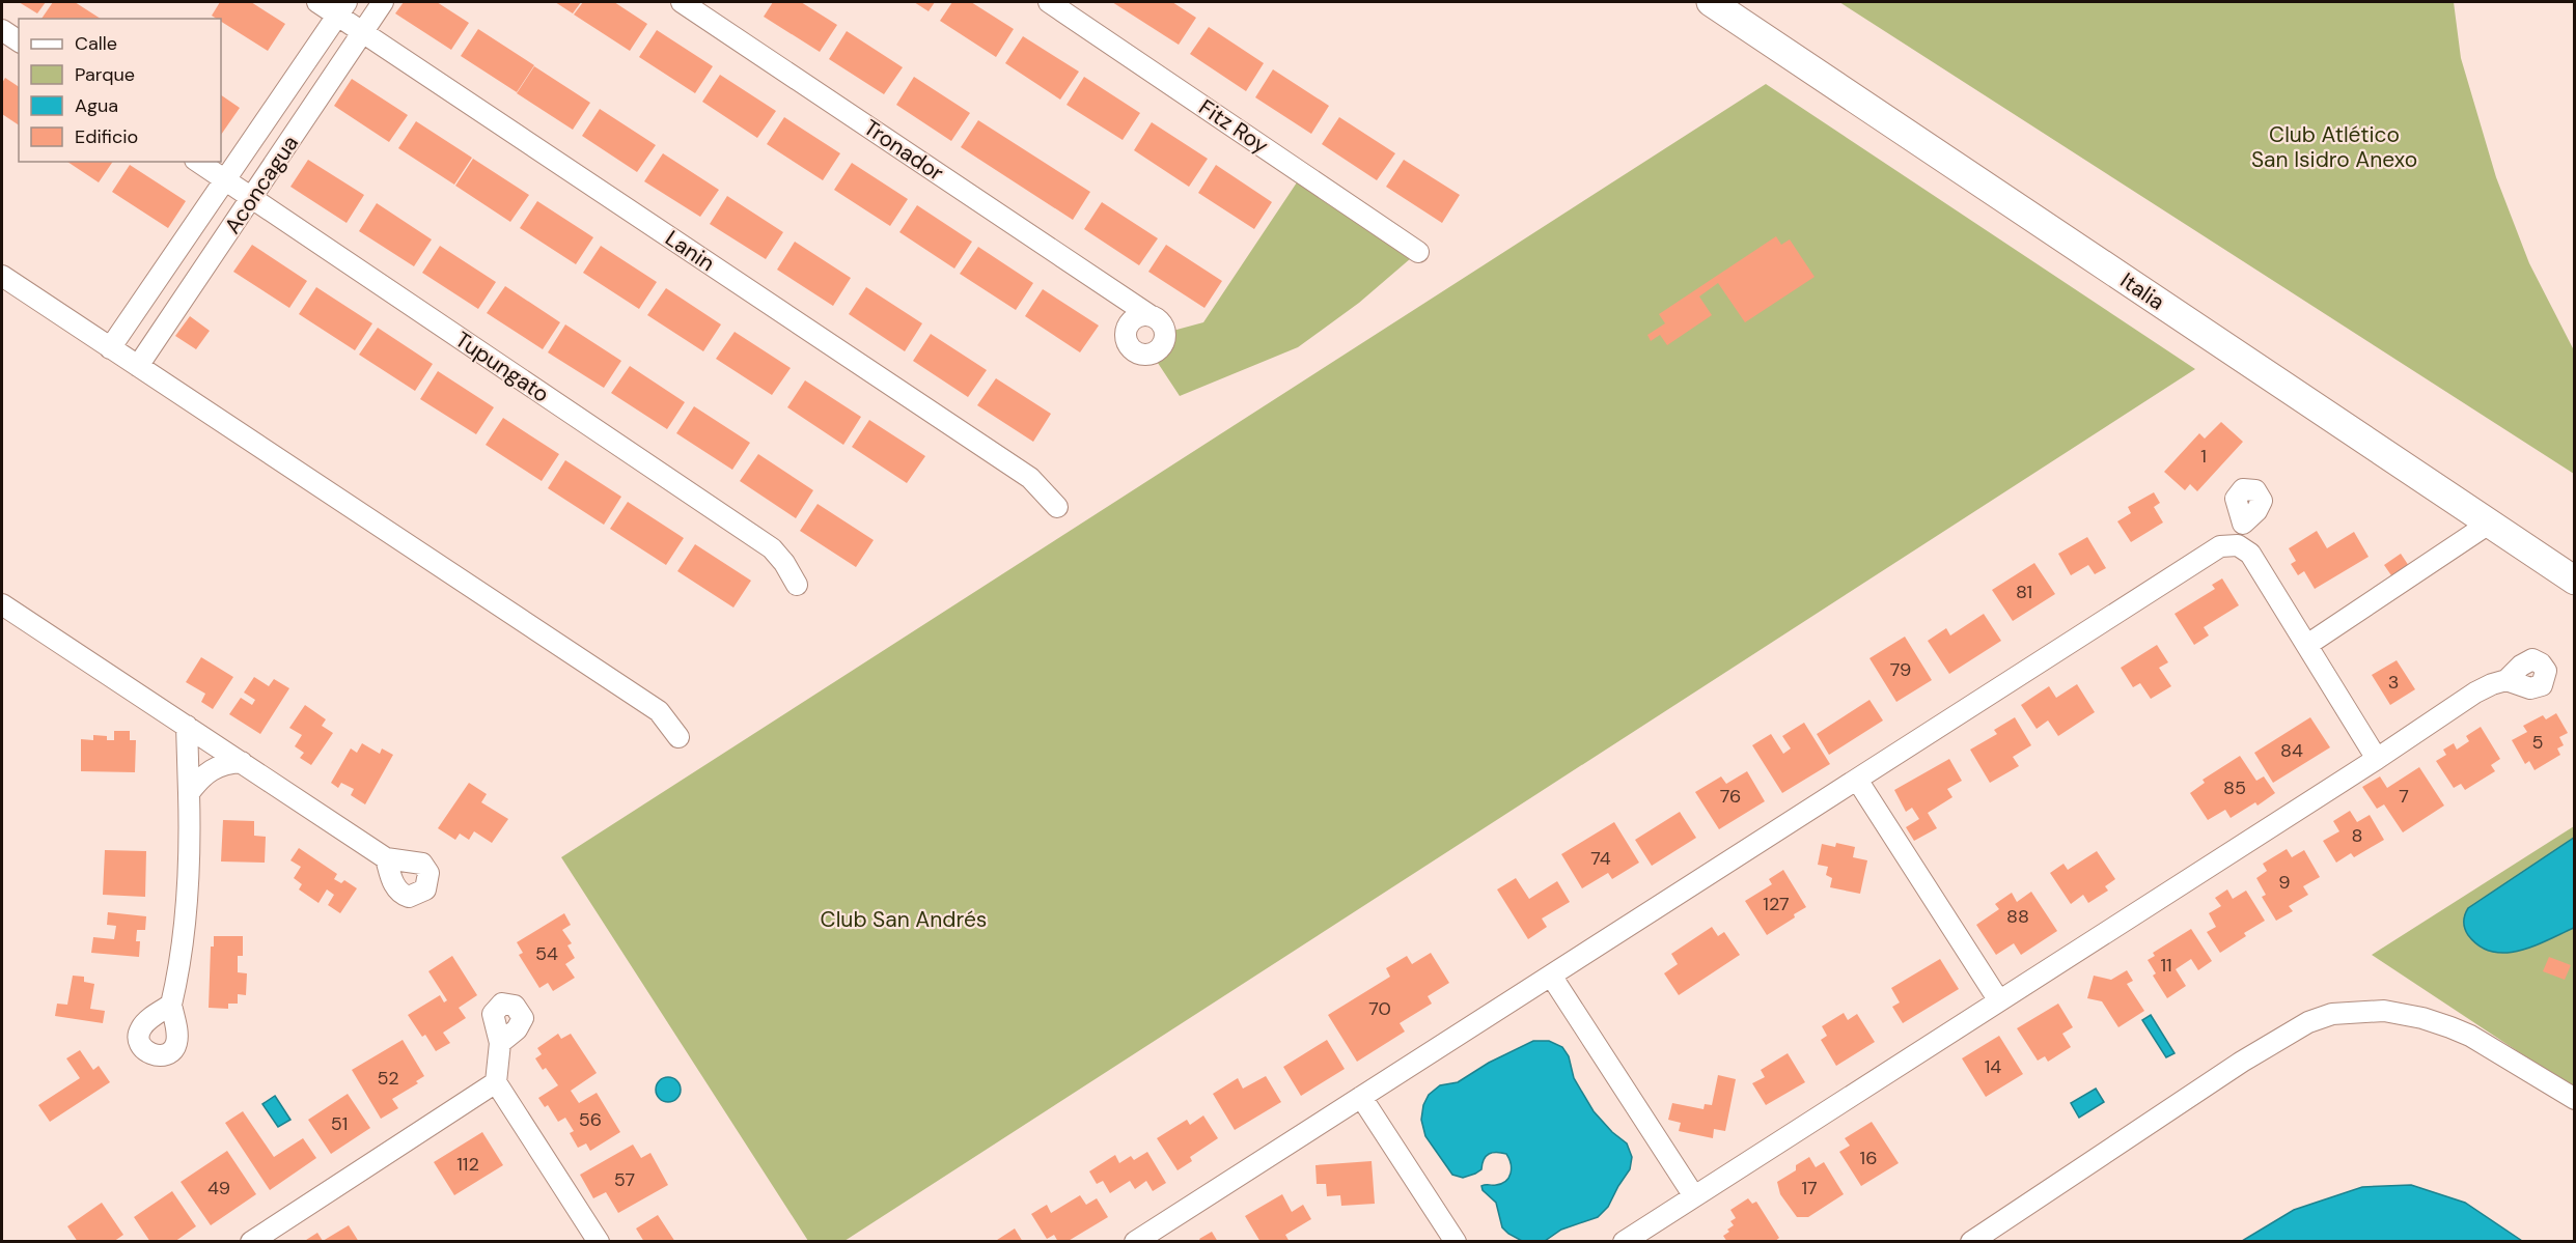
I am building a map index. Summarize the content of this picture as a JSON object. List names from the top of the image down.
{
  "streets": {
    "street": [
      "Fitz Roy",
      "Tronador",
      "Aconcagua",
      "Lanin",
      "Italia",
      "Tupungato"
    ]
  },
  "crossings": [
    ["Aconcagua", "Lanin"],
    ["Aconcagua", "Tupungato"]
  ],
  "parks": ["Club Atlético San Isidro Anexo", "Club San Andrés"],
  "house_numbers": [
    "1",
    "81",
    "79",
    "3",
    "5",
    "84",
    "85",
    "76",
    "7",
    "8",
    "74",
    "9",
    "127",
    "88",
    "54",
    "11",
    "70",
    "14",
    "52",
    "56",
    "51",
    "16",
    "112",
    "57",
    "49",
    "17"
  ],
  "legend": [
    "Calle",
    "Parque",
    "Agua",
    "Edificio"
  ]
}
